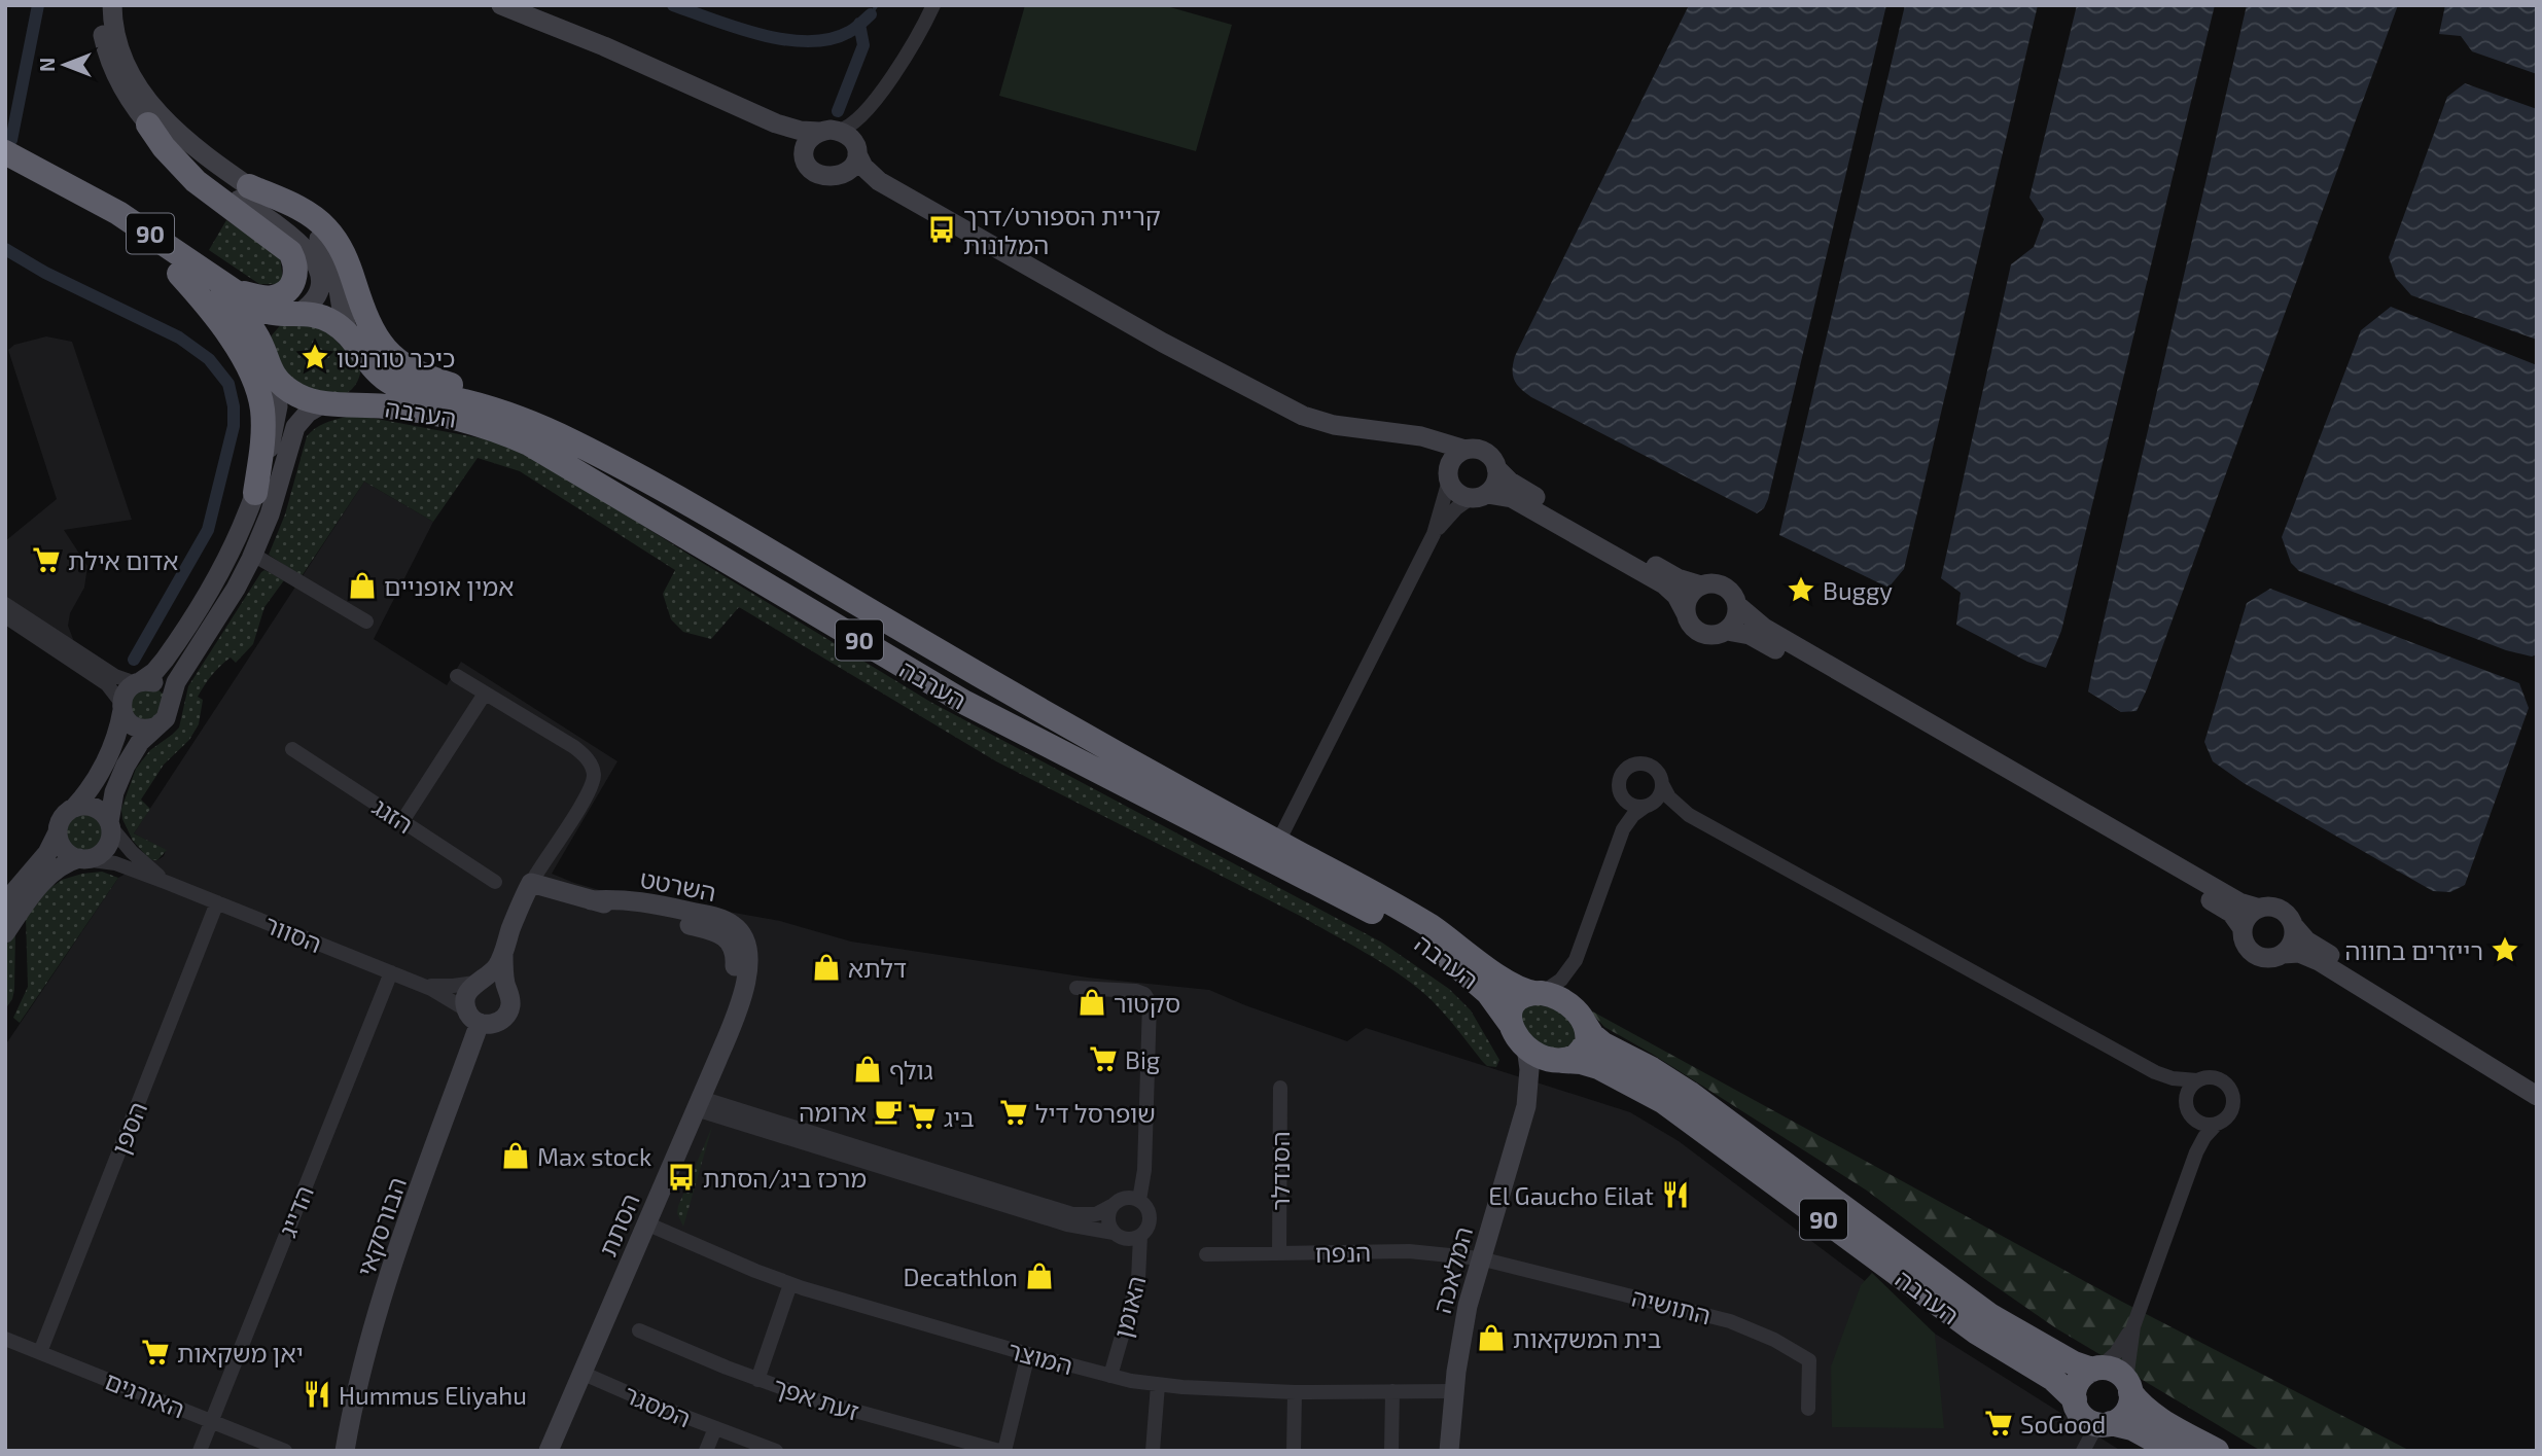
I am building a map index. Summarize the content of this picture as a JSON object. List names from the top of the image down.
{
  "streets": {
    "highway": ["90", "הערבה"],
    "street": [
      "הזגג",
      "השרטט",
      "הסוור",
      "הספן",
      "הסנדלר",
      "הדייג",
      "הסתת",
      "הבורסקאי",
      "הנפח",
      "המלאכה",
      "התושיה",
      "האומן",
      "המוצר",
      "האורגים",
      "זעת אפך",
      "המסגר"
    ]
  },
  "crossings": [
    ["90", "הערבה"],
    ["90", "המלאכה"],
    ["הערבה", "המלאכה"],
    ["השרטט", "הסתת"],
    ["השרטט", "הבורסקאי"],
    ["הסוור", "הספן"],
    ["הסוור", "הדייג"],
    ["הסוור", "הבורסקאי"],
    ["הספן", "האורגים"],
    ["הסנדלר", "הנפח"],
    ["הדייג", "האורגים"],
    ["הסתת", "המוצר"],
    ["הסתת", "המסגר"],
    ["הנפח", "המלאכה"],
    ["הנפח", "התושיה"],
    ["המלאכה", "התושיה"],
    ["המלאכה", "המוצר"],
    ["האומן", "המוצר"]
  ],
  "places": {
    "bus stop": ["קריית הספורט/דרך המלונות", "מרכז ביג/הסתת"],
    "place": ["כיכר טורנטו", "Buggy", "רייזרים בחווה"],
    "supermarket": [
      "אדום אילת",
      "Big",
      "שופרסל דיל",
      "ביג",
      "יאן משקאות",
      "SoGood"
    ],
    "shop": [
      "אמין אופניים",
      "דלתא",
      "סקטור",
      "גולף",
      "Max stock",
      "Decathlon",
      "בית המשקאות"
    ],
    "cafe": ["ארומה"],
    "restaurant": ["El Gaucho Eilat", "Hummus Eliyahu"]
  },
  "north": "left"
}
